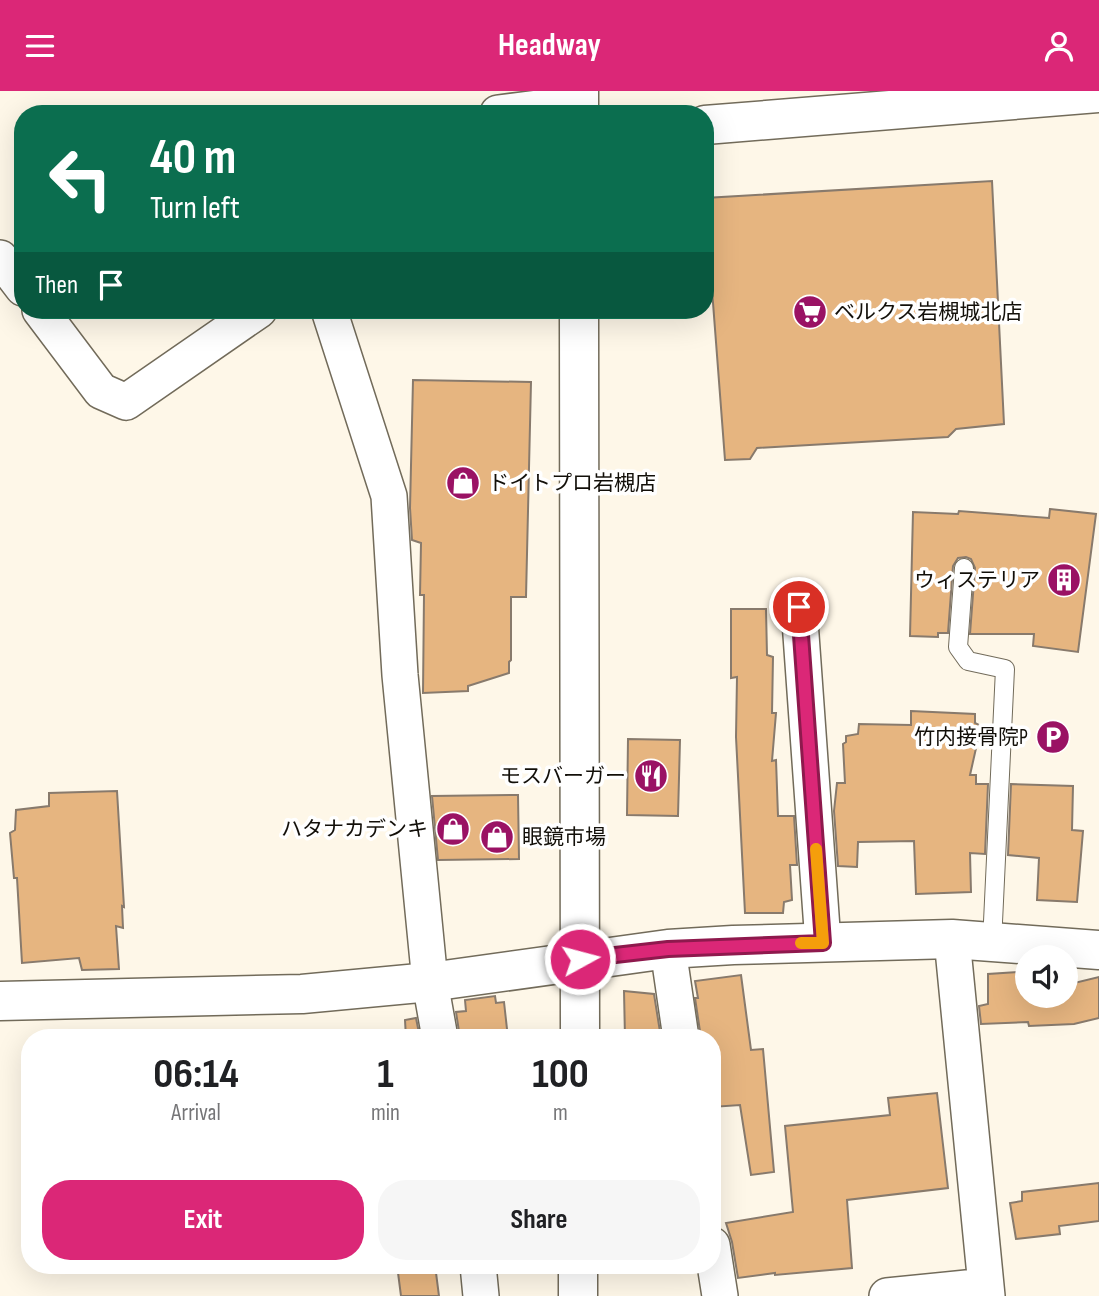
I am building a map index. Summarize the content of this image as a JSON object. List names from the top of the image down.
{
  "places": {
    "supermarket": ["ベルクス岩槻城北店"],
    "shop": ["ドイトプロ岩槻店", "ハタナカデンキ", "眼鏡市場"],
    "building": ["ウィステリア"],
    "parking": ["竹内接骨院P"],
    "restaurant": ["モスバーガー"]
  },
  "page": {
    "header": "Headway",
    "turn": ["40 m", "Turn left"],
    "then": "Then",
    "eta": [
      "06:14",
      "Arrival",
      "1",
      "min",
      "100",
      "m"
    ],
    "buttons": ["Exit", "Share"]
  }
}
